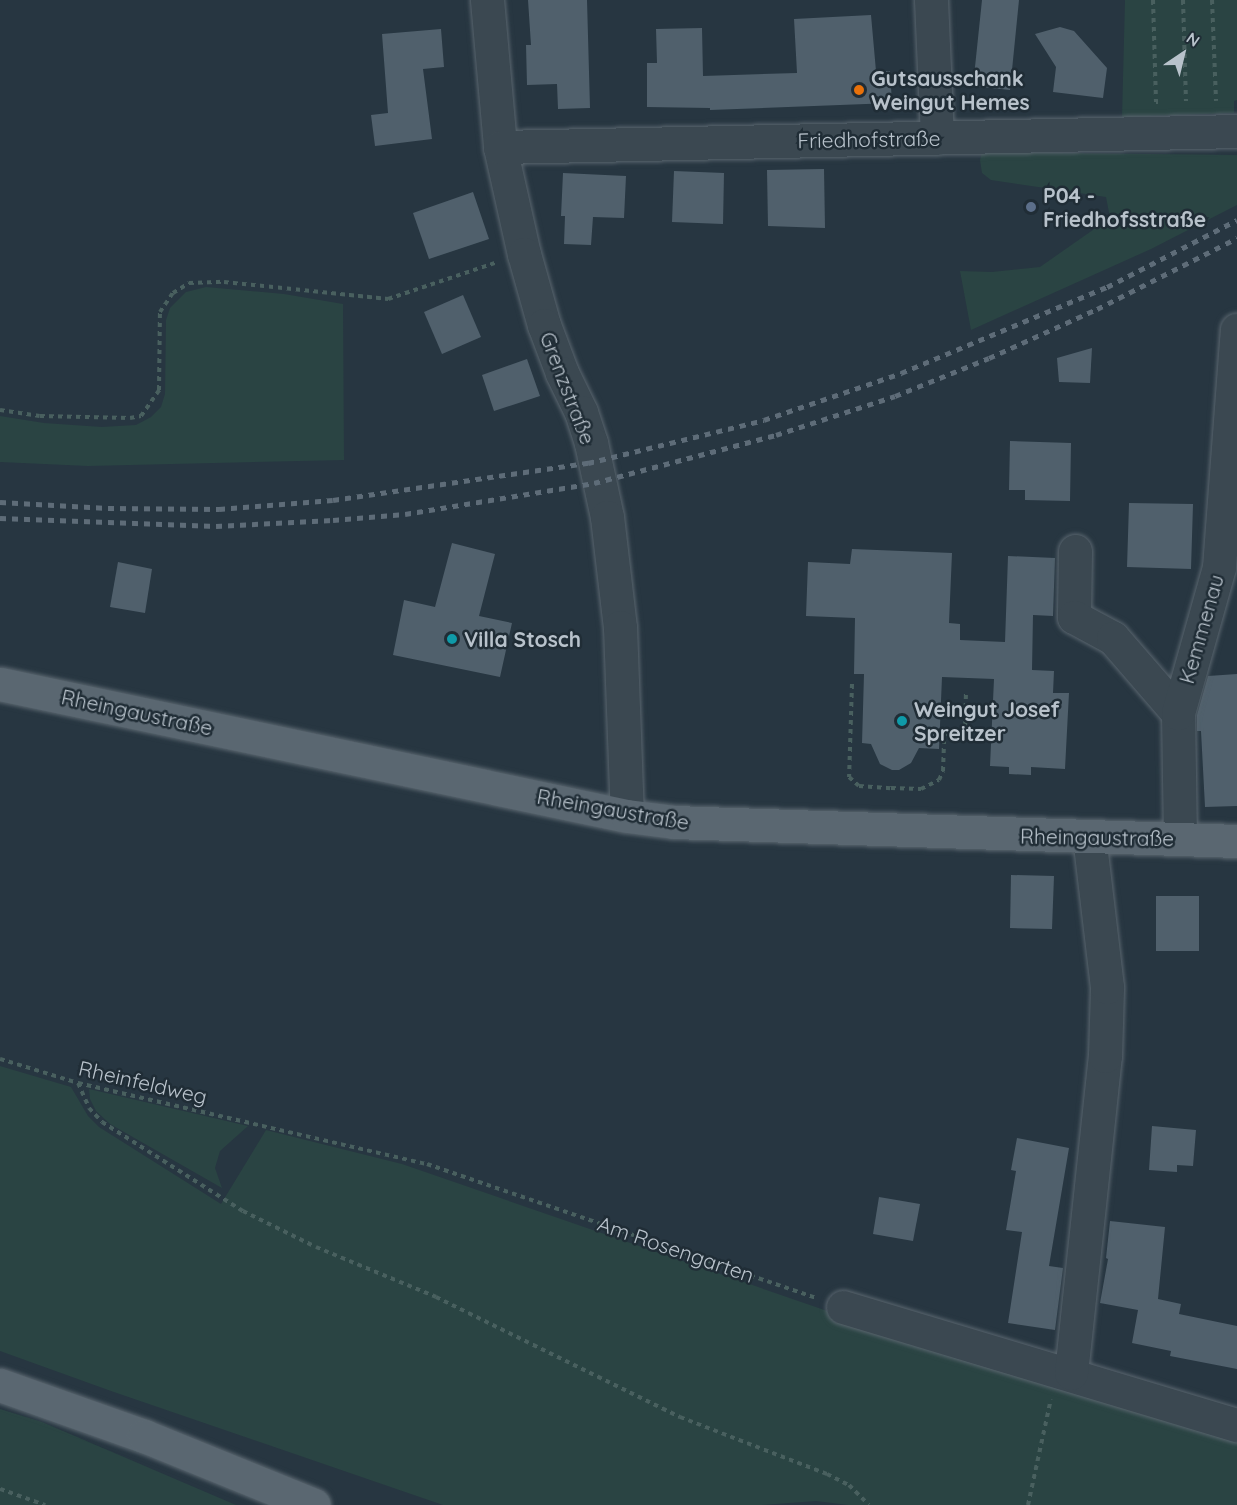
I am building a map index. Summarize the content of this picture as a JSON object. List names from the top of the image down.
{
  "streets": {
    "main road": ["Rheingaustraße"],
    "street": ["Friedhofstraße", "Grenzstraße", "Kemmenau"],
    "path": ["Rheinfeldweg", "Am Rosengarten"]
  },
  "crossings": [
    ["Friedhofstraße", "Grenzstraße"],
    ["Grenzstraße", "Rheingaustraße"],
    ["Kemmenau", "Rheingaustraße"],
    ["Rheinfeldweg", "Am Rosengarten"]
  ],
  "places": [
    "Gutsausschank Weingut Hemes",
    "P04 - Friedhofsstraße",
    "Villa Stosch",
    "Weingut Josef Spreitzer"
  ],
  "north": "top right"
}
